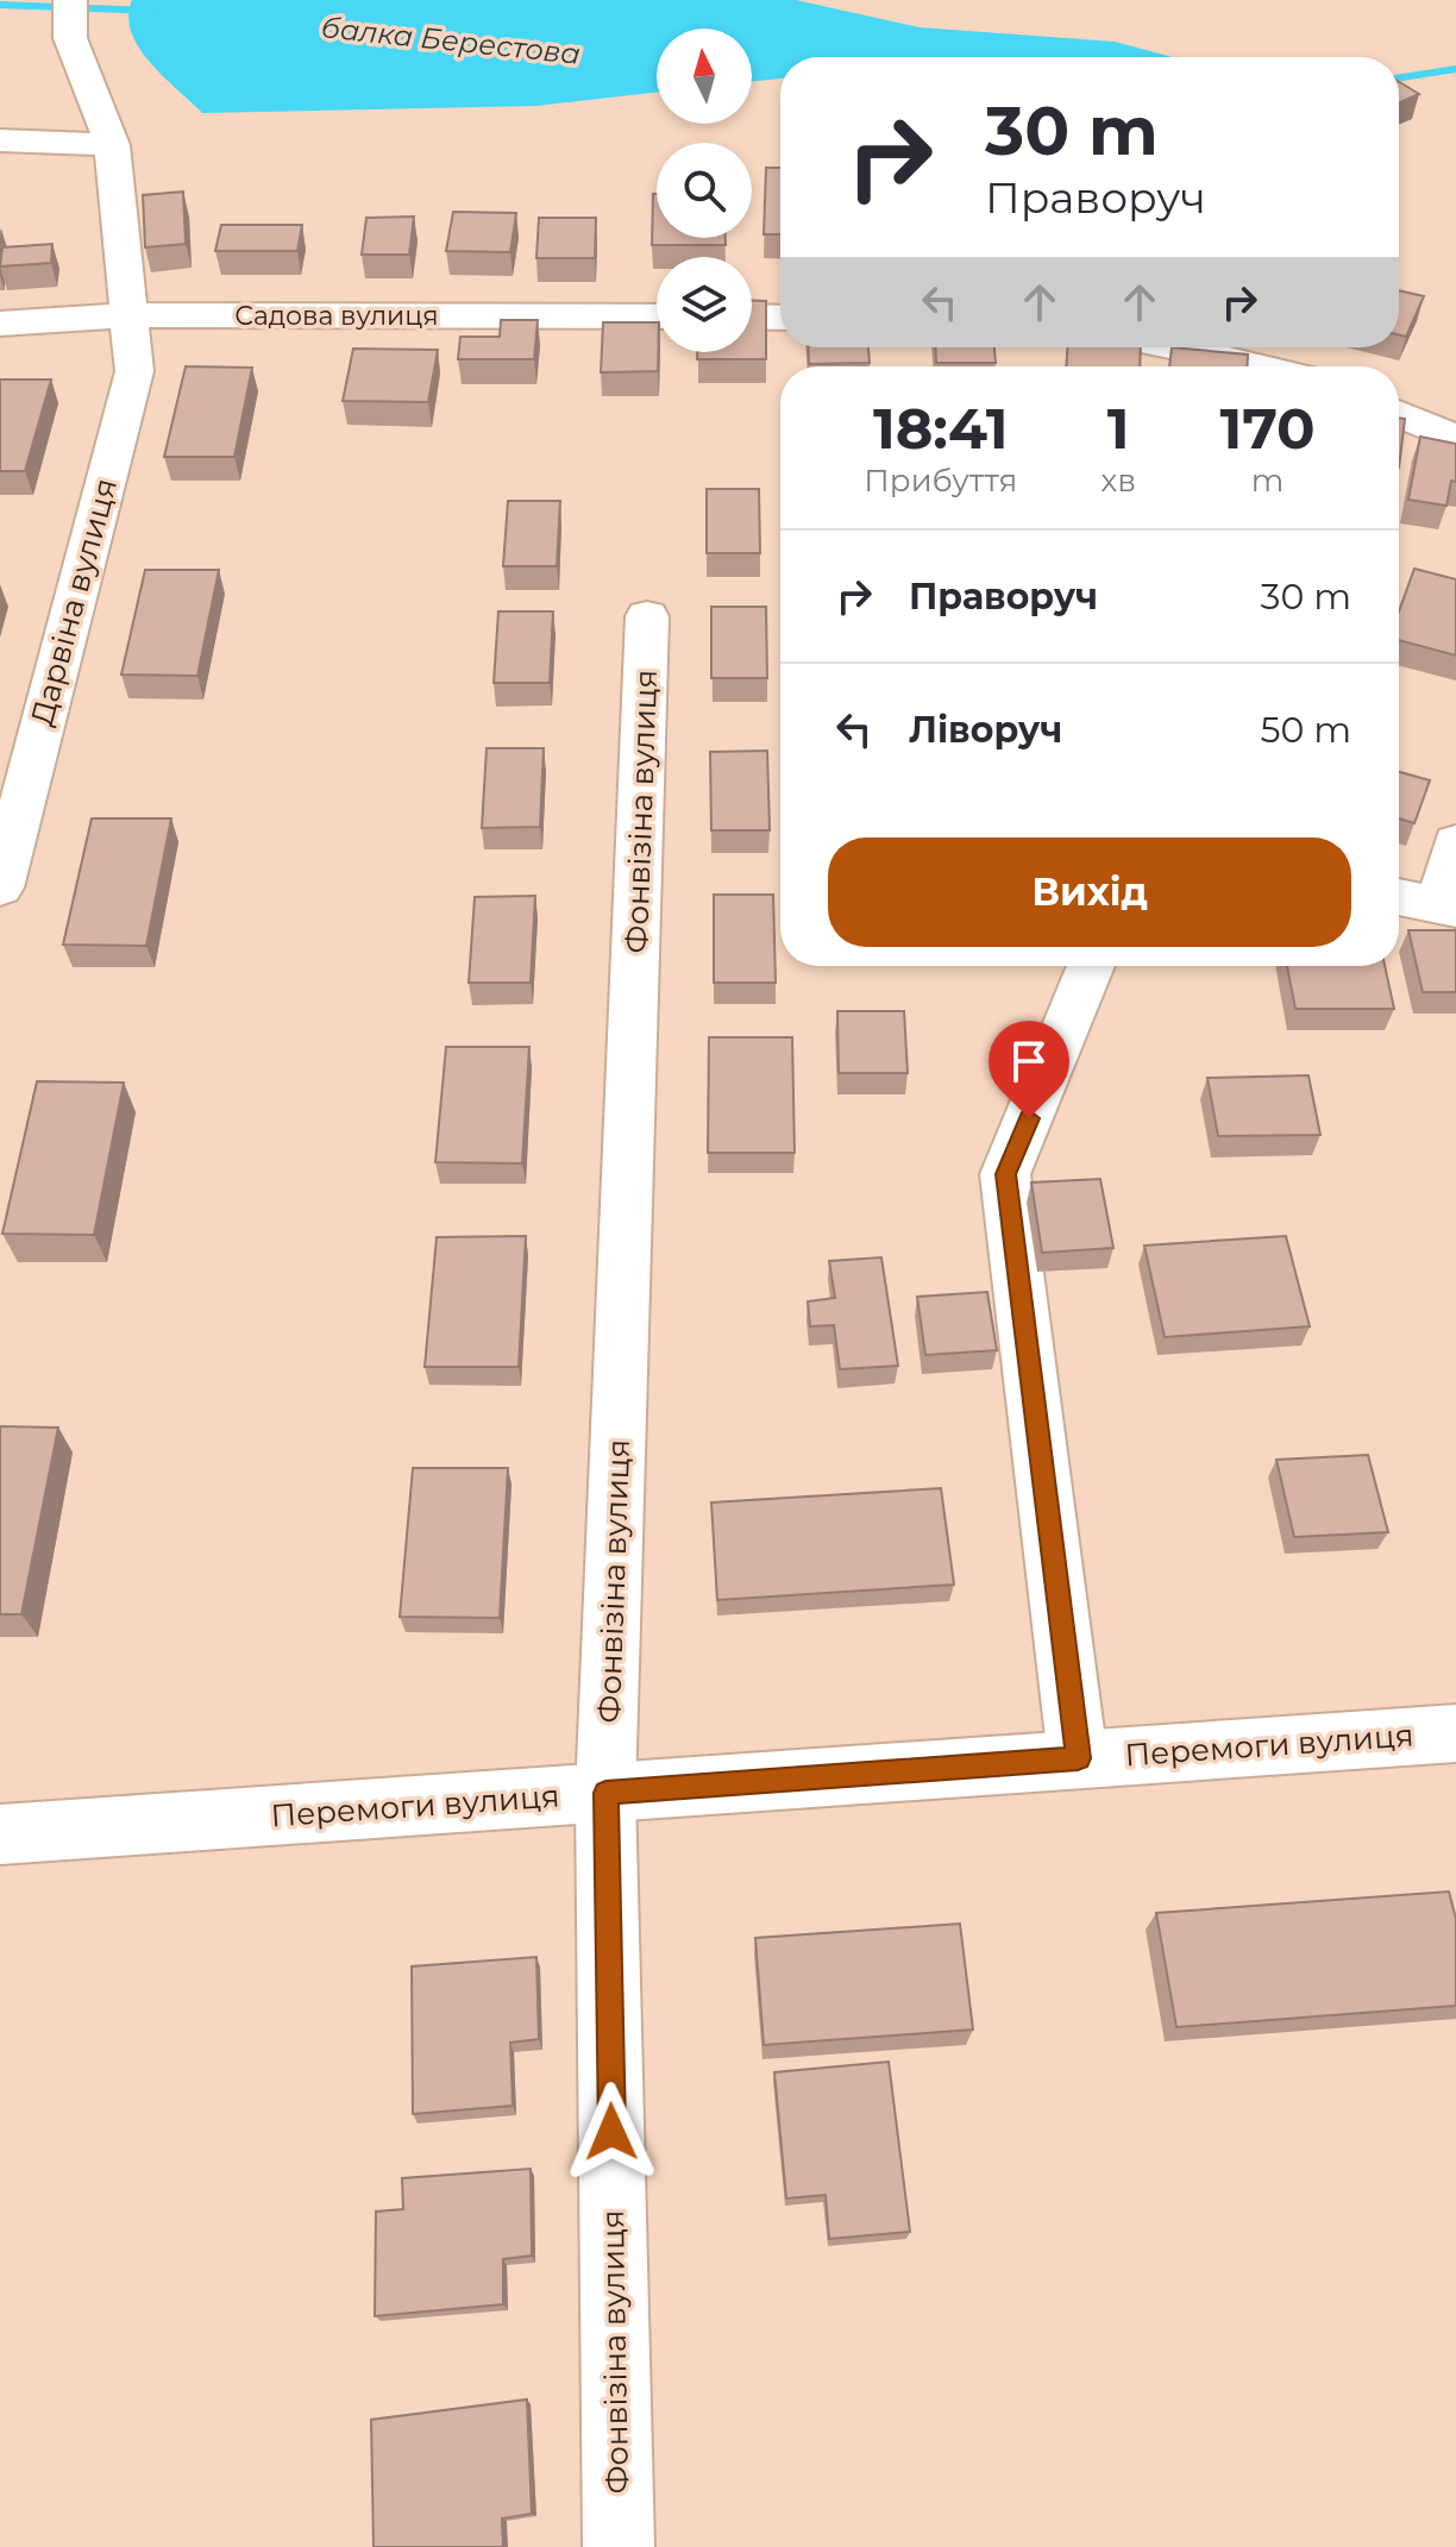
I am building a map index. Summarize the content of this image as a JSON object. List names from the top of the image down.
{
  "streets": {
    "street": [
      "Садова вулиця",
      "Дарвіна вулиця",
      "Фонвізіна вулиця",
      "Перемоги вулиця"
    ]
  },
  "crossings": [
    ["Садова вулиця", "Дарвіна вулиця"],
    ["Фонвізіна вулиця", "Перемоги вулиця"]
  ],
  "water": ["балка Берестова"],
  "north": "top",
  "page": {
    "turn": ["30 m", "Праворуч"],
    "eta": [
      "18:41",
      "Прибуття",
      "1",
      "хв",
      "170",
      "m"
    ],
    "list": [
      {
        "name": "Праворуч",
        "value": "30 m"
      },
      {
        "name": "Ліворуч",
        "value": "50 m"
      }
    ],
    "buttons": "Вихід"
  }
}
